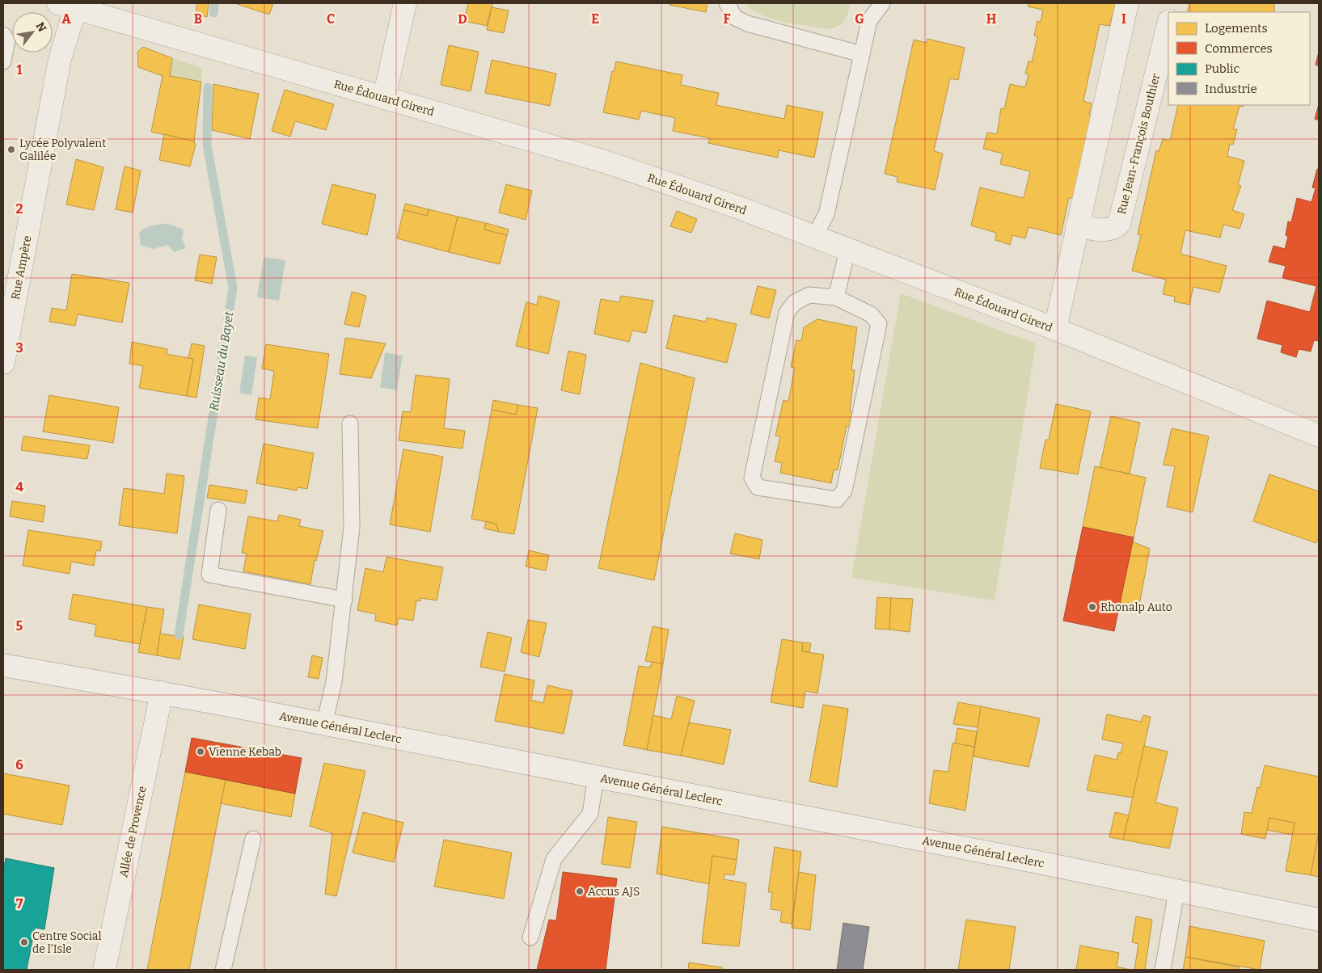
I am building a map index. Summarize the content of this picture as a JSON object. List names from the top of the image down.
{
  "streets": {
    "street": [
      "Rue Édouard Girerd",
      "Rue Jean-François Bouthier",
      "Rue Ampère",
      "Avenue Général Leclerc",
      "Allée de Provence"
    ]
  },
  "crossings": [
    ["Rue Édouard Girerd", "Rue Ampère"],
    ["Avenue Général Leclerc", "Allée de Provence"]
  ],
  "water": ["Ruisseau du Bayet"],
  "places": [
    "Lycée Polyvalent Galilée",
    "Rhonalp Auto",
    "Vienne Kebab",
    "Accus AJS",
    "Centre Social de l'Isle"
  ],
  "legend": [
    "Logements",
    "Commerces",
    "Public",
    "Industrie"
  ],
  "north": "top right",
  "grid": {
    "columns": [
      "A",
      "B",
      "C",
      "D",
      "E",
      "F",
      "G",
      "H",
      "I"
    ],
    "rows": [
      "1",
      "2",
      "3",
      "4",
      "5",
      "6",
      "7"
    ]
  }
}
